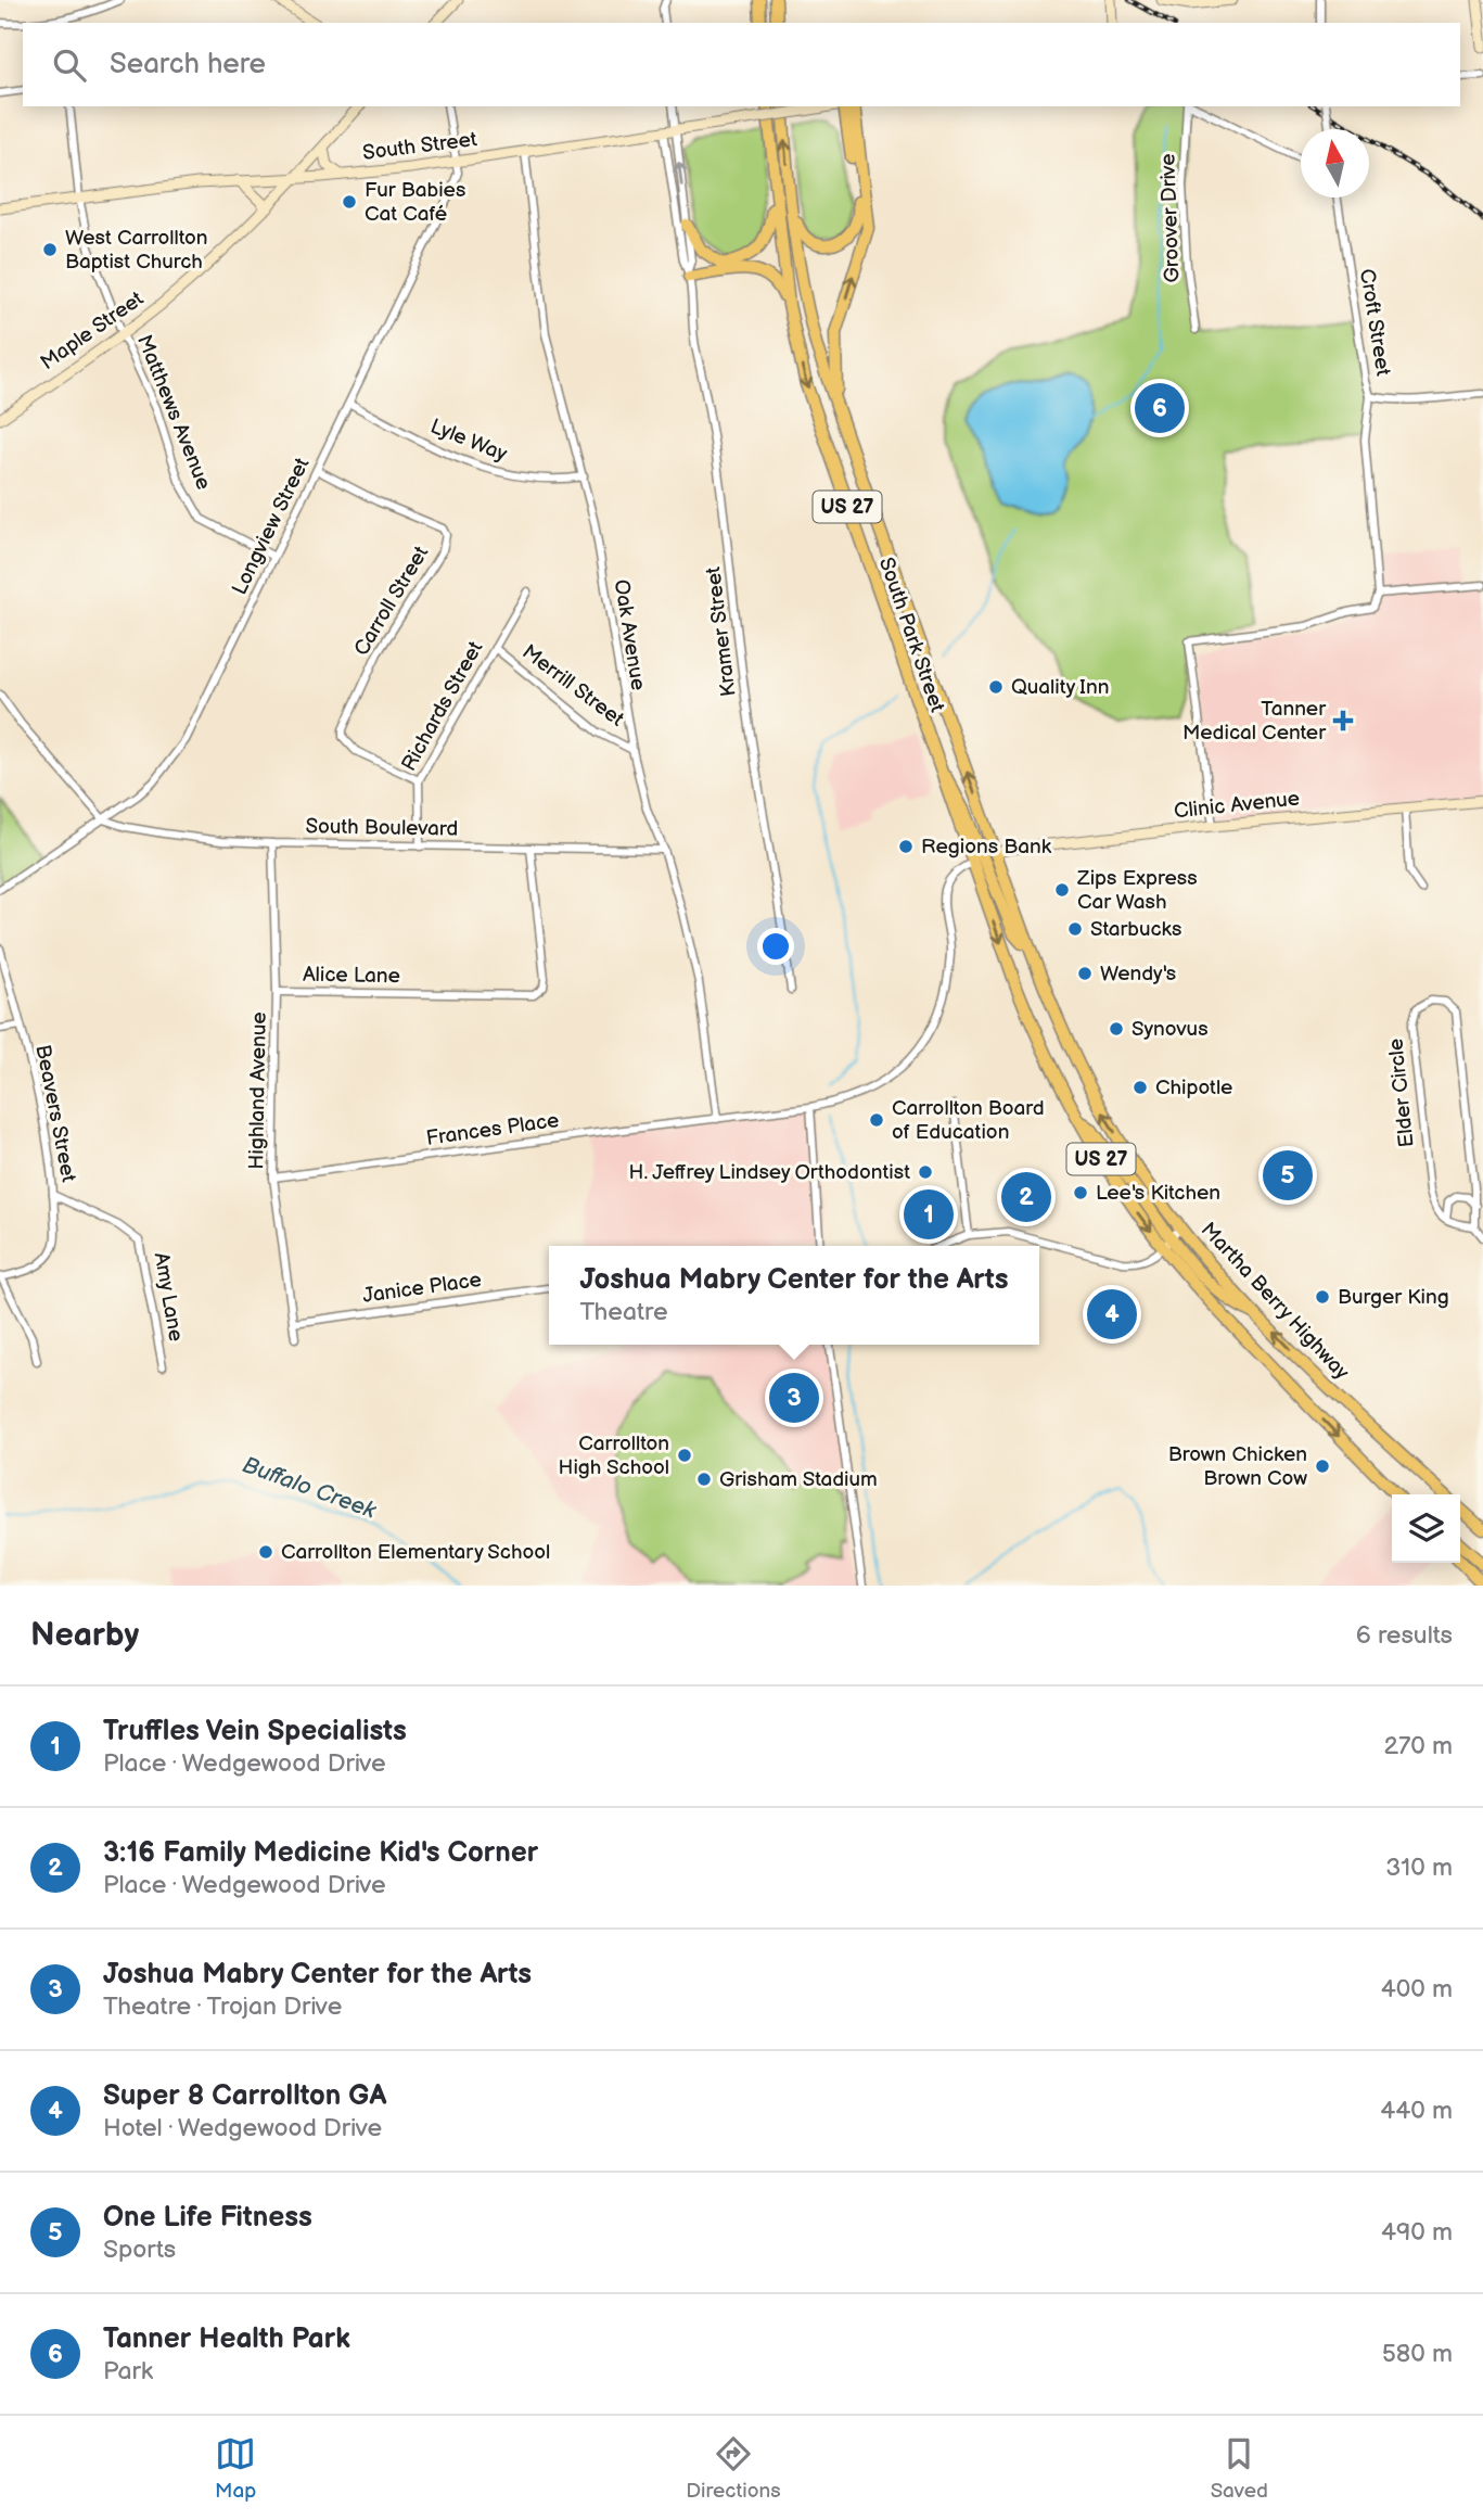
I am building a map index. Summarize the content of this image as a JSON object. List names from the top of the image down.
{
  "streets": {
    "main road": ["US 27", "South Park Street", "Martha Berry Highway"],
    "street": [
      "South Street",
      "Groover Drive",
      "Croft Street",
      "Maple Street",
      "Matthews Avenue",
      "Lyle Way",
      "Longview Street",
      "Carroll Street",
      "Kramer Street",
      "Oak Avenue",
      "Merrill Street",
      "Richards Street",
      "Clinic Avenue",
      "South Boulevard",
      "Alice Lane",
      "Highland Avenue",
      "Elder Circle",
      "Beavers Street",
      "Frances Place",
      "Janice Place",
      "Amy Lane"
    ]
  },
  "crossings": [
    ["South Street", "Maple Street"],
    ["South Street", "Matthews Avenue"],
    ["South Street", "Longview Street"],
    ["South Street", "Kramer Street"],
    ["South Street", "Oak Avenue"],
    ["Maple Street", "Matthews Avenue"],
    ["Matthews Avenue", "Longview Street"],
    ["Lyle Way", "Longview Street"],
    ["Lyle Way", "Oak Avenue"],
    ["US 27", "South Park Street"],
    ["US 27", "Frances Place"],
    ["Longview Street", "Carroll Street"],
    ["Longview Street", "South Boulevard"],
    ["Carroll Street", "Richards Street"],
    ["Oak Avenue", "Merrill Street"],
    ["Oak Avenue", "South Boulevard"],
    ["Oak Avenue", "Frances Place"],
    ["South Park Street", "Clinic Avenue"],
    ["South Park Street", "Frances Place"],
    ["South Park Street", "Martha Berry Highway"],
    ["Merrill Street", "Richards Street"],
    ["Richards Street", "South Boulevard"],
    ["Clinic Avenue", "Martha Berry Highway"],
    ["South Boulevard", "Alice Lane"],
    ["South Boulevard", "Highland Avenue"],
    ["Alice Lane", "Highland Avenue"],
    ["Highland Avenue", "Frances Place"],
    ["Highland Avenue", "Janice Place"],
    ["Beavers Street", "Amy Lane"]
  ],
  "water": ["Buffalo Creek"],
  "places": {
    "other": [
      "Fur Babies Cat Café",
      "West Carrollton Baptist Church",
      "Quality Inn",
      "Regions Bank",
      "Zips Express Car Wash",
      "Starbucks",
      "Wendy's",
      "Synovus",
      "Chipotle",
      "Carrollton Board of Education",
      "H. Jeffrey Lindsey Orthodontist",
      "Lee's Kitchen",
      "Burger King",
      "Carrollton High School",
      "Brown Chicken Brown Cow",
      "Grisham Stadium",
      "Carrollton Elementary School"
    ],
    "health": ["Tanner Medical Center"]
  },
  "north": "top",
  "page": {
    "search": "Search here",
    "pins": [
      "6",
      "5",
      "2",
      "1",
      "4",
      "3"
    ],
    "popup": ["Joshua Mabry Center for the Arts", "Theatre"],
    "heading": ["Nearby", "6 results"],
    "list": [
      {
        "mark": "1",
        "name": "Truffles Vein Specialists",
        "note": "Place · Wedgewood Drive",
        "value": "270 m"
      },
      {
        "mark": "2",
        "name": "3:16 Family Medicine Kid's Corner",
        "note": "Place · Wedgewood Drive",
        "value": "310 m"
      },
      {
        "mark": "3",
        "name": "Joshua Mabry Center for the Arts",
        "note": "Theatre · Trojan Drive",
        "value": "400 m"
      },
      {
        "mark": "4",
        "name": "Super 8 Carrollton GA",
        "note": "Hotel · Wedgewood Drive",
        "value": "440 m"
      },
      {
        "mark": "5",
        "name": "One Life Fitness",
        "note": "Sports",
        "value": "490 m"
      },
      {
        "mark": "6",
        "name": "Tanner Health Park",
        "note": "Park",
        "value": "580 m"
      }
    ],
    "nav": ["Map", "Directions", "Saved"]
  }
}
